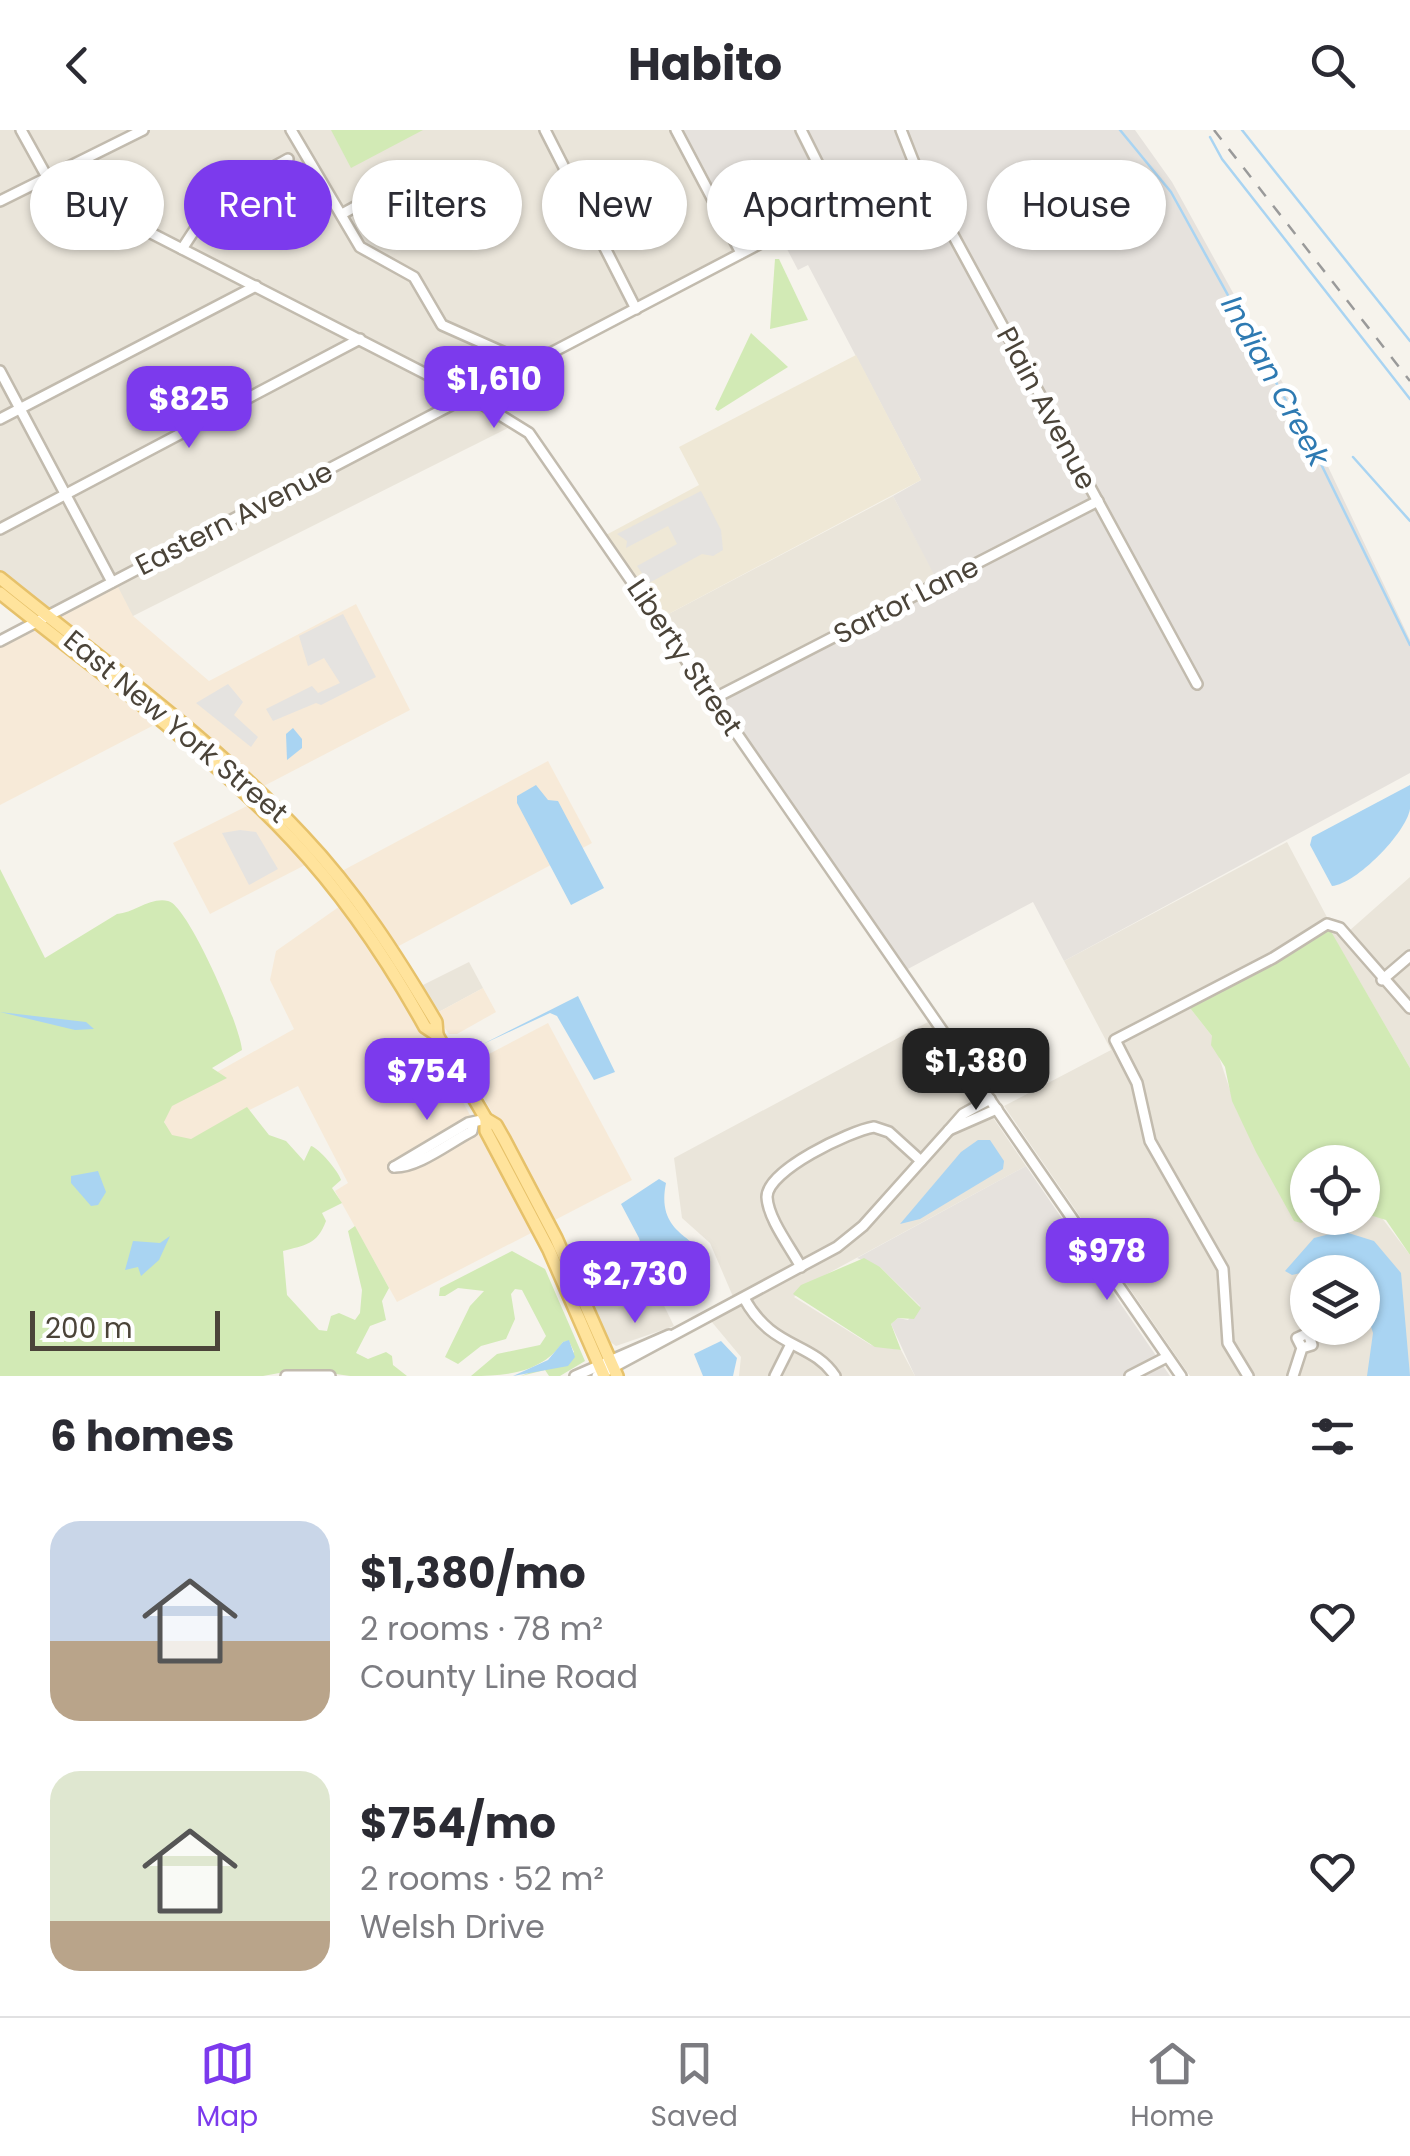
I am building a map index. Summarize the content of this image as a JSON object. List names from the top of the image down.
{
  "streets": {
    "main road": ["East New York Street"],
    "street": [
      "Plain Avenue",
      "Eastern Avenue",
      "Sartor Lane",
      "Liberty Street"
    ]
  },
  "crossings": [
    ["Plain Avenue", "Sartor Lane"],
    ["Eastern Avenue", "Liberty Street"],
    ["Eastern Avenue", "East New York Street"],
    ["Sartor Lane", "Liberty Street"]
  ],
  "water": ["Indian Creek"],
  "scale_bar": "200 m",
  "page": {
    "header": "Habito",
    "chip": [
      "Buy",
      "Rent",
      "Filters",
      "New",
      "Apartment",
      "House"
    ],
    "price": [
      "$1,610",
      "$825",
      "$1,380",
      "$754",
      "$978",
      "$2,730"
    ],
    "scale": "200 m",
    "heading": "6 homes",
    "list": [
      {
        "name": "$1,380/mo",
        "note": "2 rooms · 78 m² · County Line Road"
      },
      {
        "name": "$754/mo",
        "note": "2 rooms · 52 m² · Welsh Drive"
      }
    ],
    "tabs": ["Map", "Saved", "Home"]
  }
}
